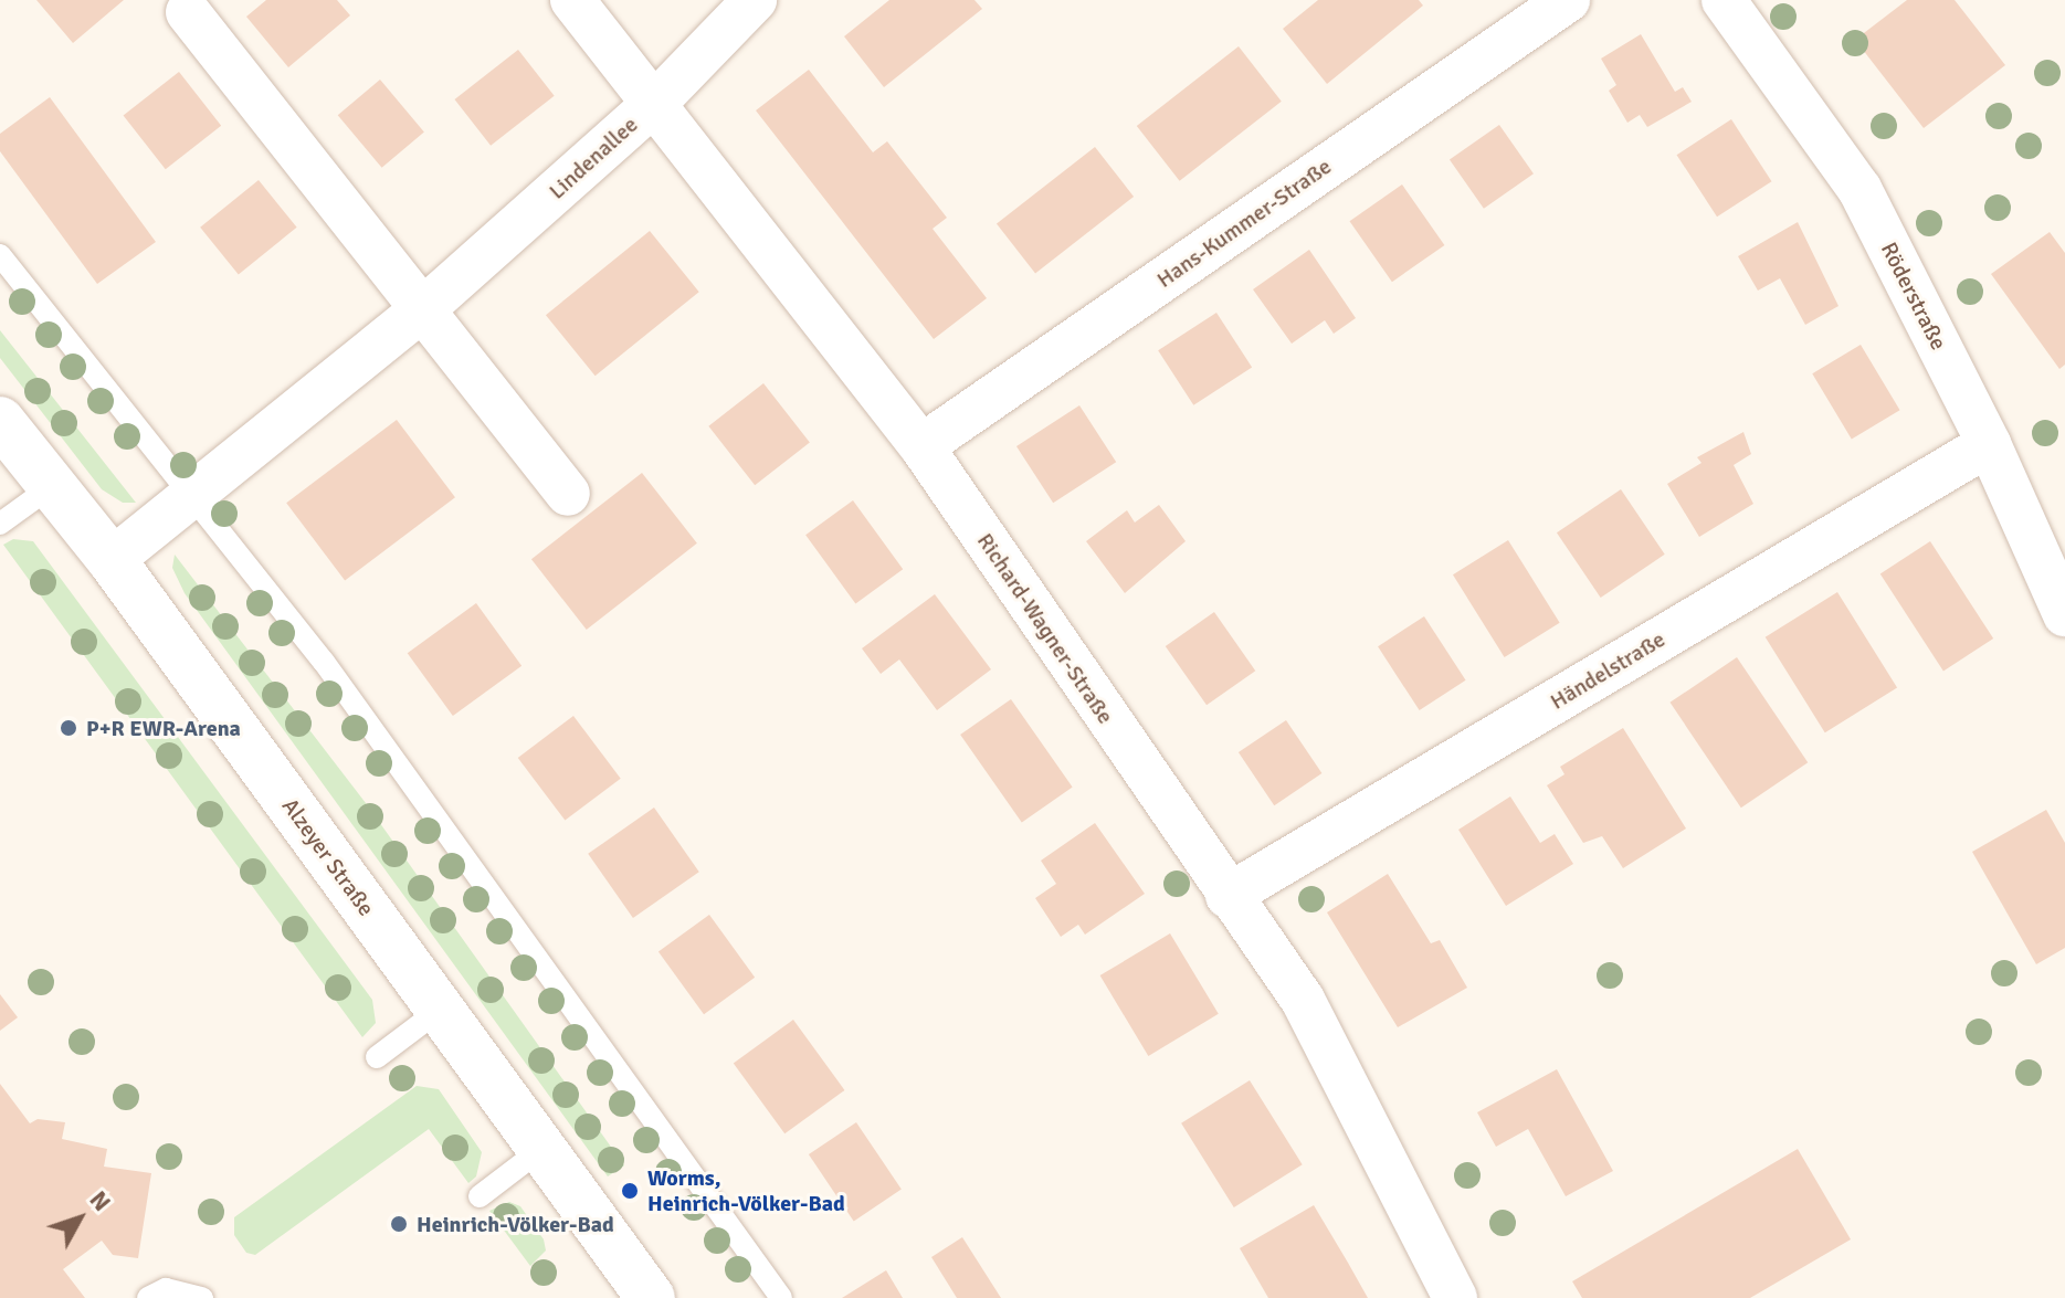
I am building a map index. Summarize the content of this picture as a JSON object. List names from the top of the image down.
{
  "streets": {
    "street": [
      "Lindenallee",
      "Hans-Kummer-Straße",
      "Röderstraße",
      "Richard-Wagner-Straße",
      "Händelstraße",
      "Alzeyer Straße"
    ]
  },
  "crossings": [
    ["Lindenallee", "Richard-Wagner-Straße"],
    ["Lindenallee", "Alzeyer Straße"],
    ["Hans-Kummer-Straße", "Richard-Wagner-Straße"],
    ["Röderstraße", "Händelstraße"],
    ["Richard-Wagner-Straße", "Händelstraße"]
  ],
  "places": ["P+R EWR-Arena", "Worms, Heinrich-Völker-Bad", "Heinrich-Völker-Bad"],
  "north": "top right"
}
